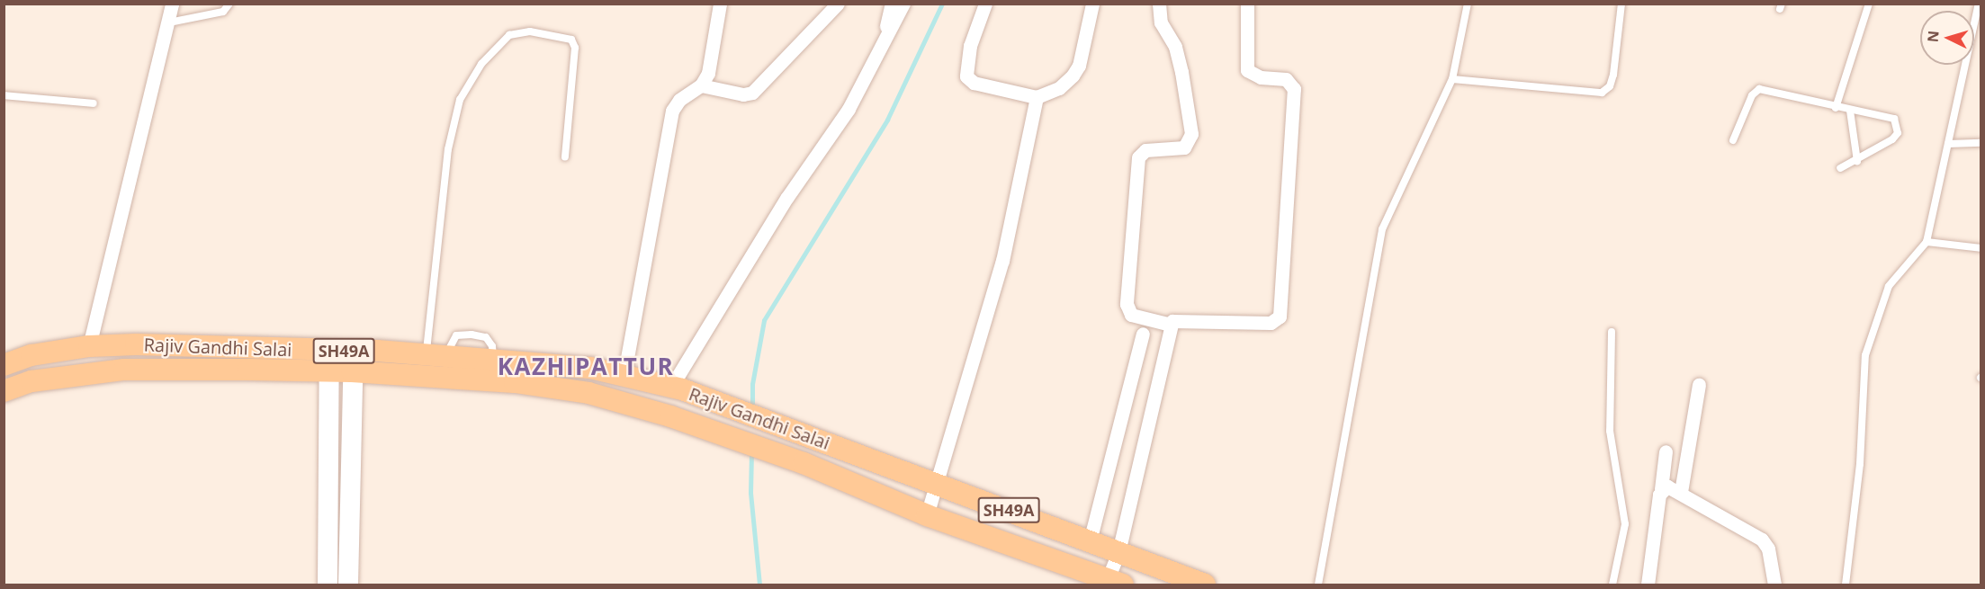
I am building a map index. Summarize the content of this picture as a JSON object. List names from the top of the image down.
{
  "streets": {
    "main road": ["Rajiv Gandhi Salai", "SH49A"]
  },
  "districts": ["KAZHIPATTUR"],
  "north": "left"
}
